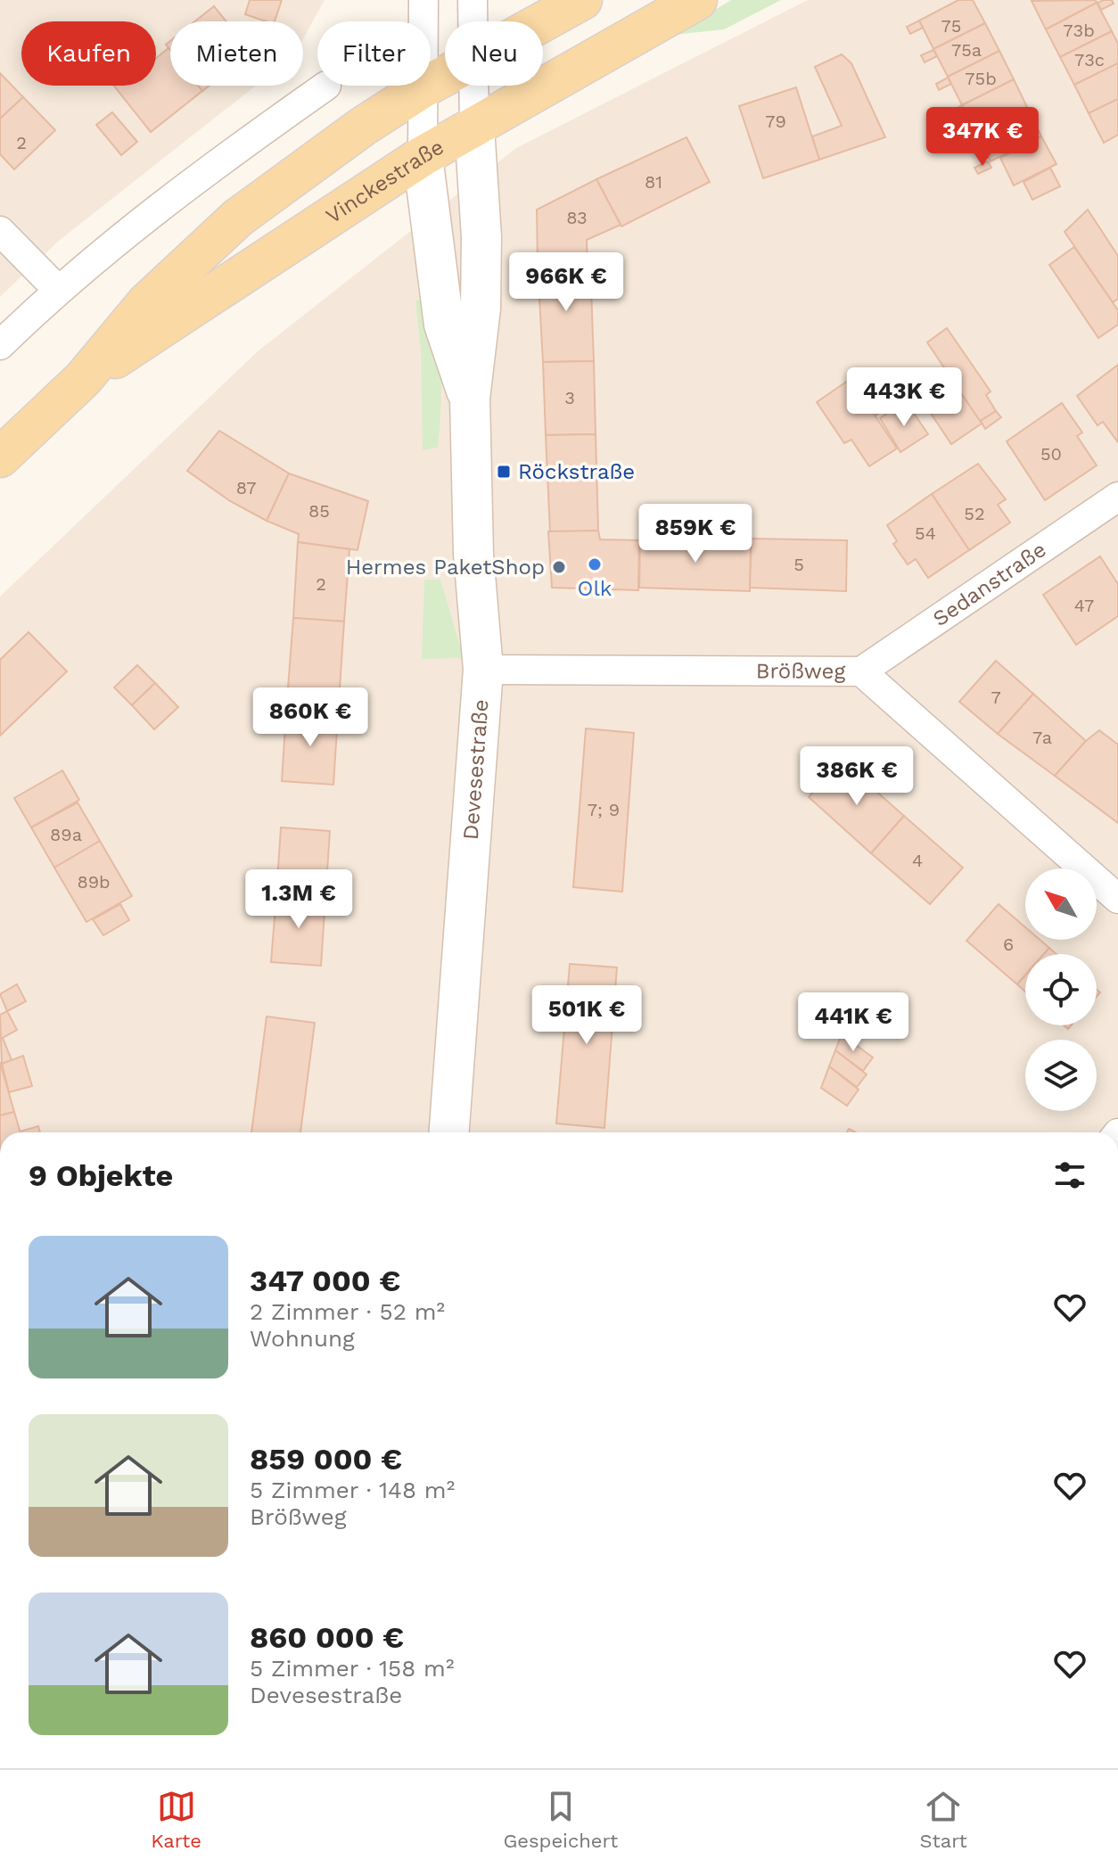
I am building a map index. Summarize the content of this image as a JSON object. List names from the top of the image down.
{
  "streets": {
    "main road": ["Vinckestraße"],
    "street": ["Sedanstraße", "Brößweg", "Devesestraße"]
  },
  "crossings": [
    ["Vinckestraße", "Devesestraße"],
    ["Sedanstraße", "Brößweg"],
    ["Brößweg", "Devesestraße"]
  ],
  "places": {
    "transit": ["Röckstraße"],
    "other": ["Olk", "Hermes PaketShop"]
  },
  "house_numbers": [
    "75",
    "73b",
    "75a",
    "73c",
    "75b",
    "79",
    "2",
    "81",
    "83",
    "3",
    "50",
    "87",
    "85",
    "52",
    "54",
    "5",
    "2",
    "47",
    "7",
    "7a",
    "7; 9",
    "89a",
    "4",
    "89b",
    "6"
  ],
  "north": "top left",
  "page": {
    "chip": [
      "Kaufen",
      "Mieten",
      "Filter",
      "Neu"
    ],
    "price": [
      "347K €",
      "966K €",
      "443K €",
      "859K €",
      "860K €",
      "386K €",
      "1.3M €",
      "501K €",
      "441K €"
    ],
    "heading": "9 Objekte",
    "list": [
      {
        "name": "347 000 €",
        "note": "2 Zimmer · 52 m² · Wohnung"
      },
      {
        "name": "859 000 €",
        "note": "5 Zimmer · 148 m² · Brößweg"
      },
      {
        "name": "860 000 €",
        "note": "5 Zimmer · 158 m² · Devesestraße"
      }
    ],
    "tabs": ["Karte", "Gespeichert", "Start"]
  }
}
